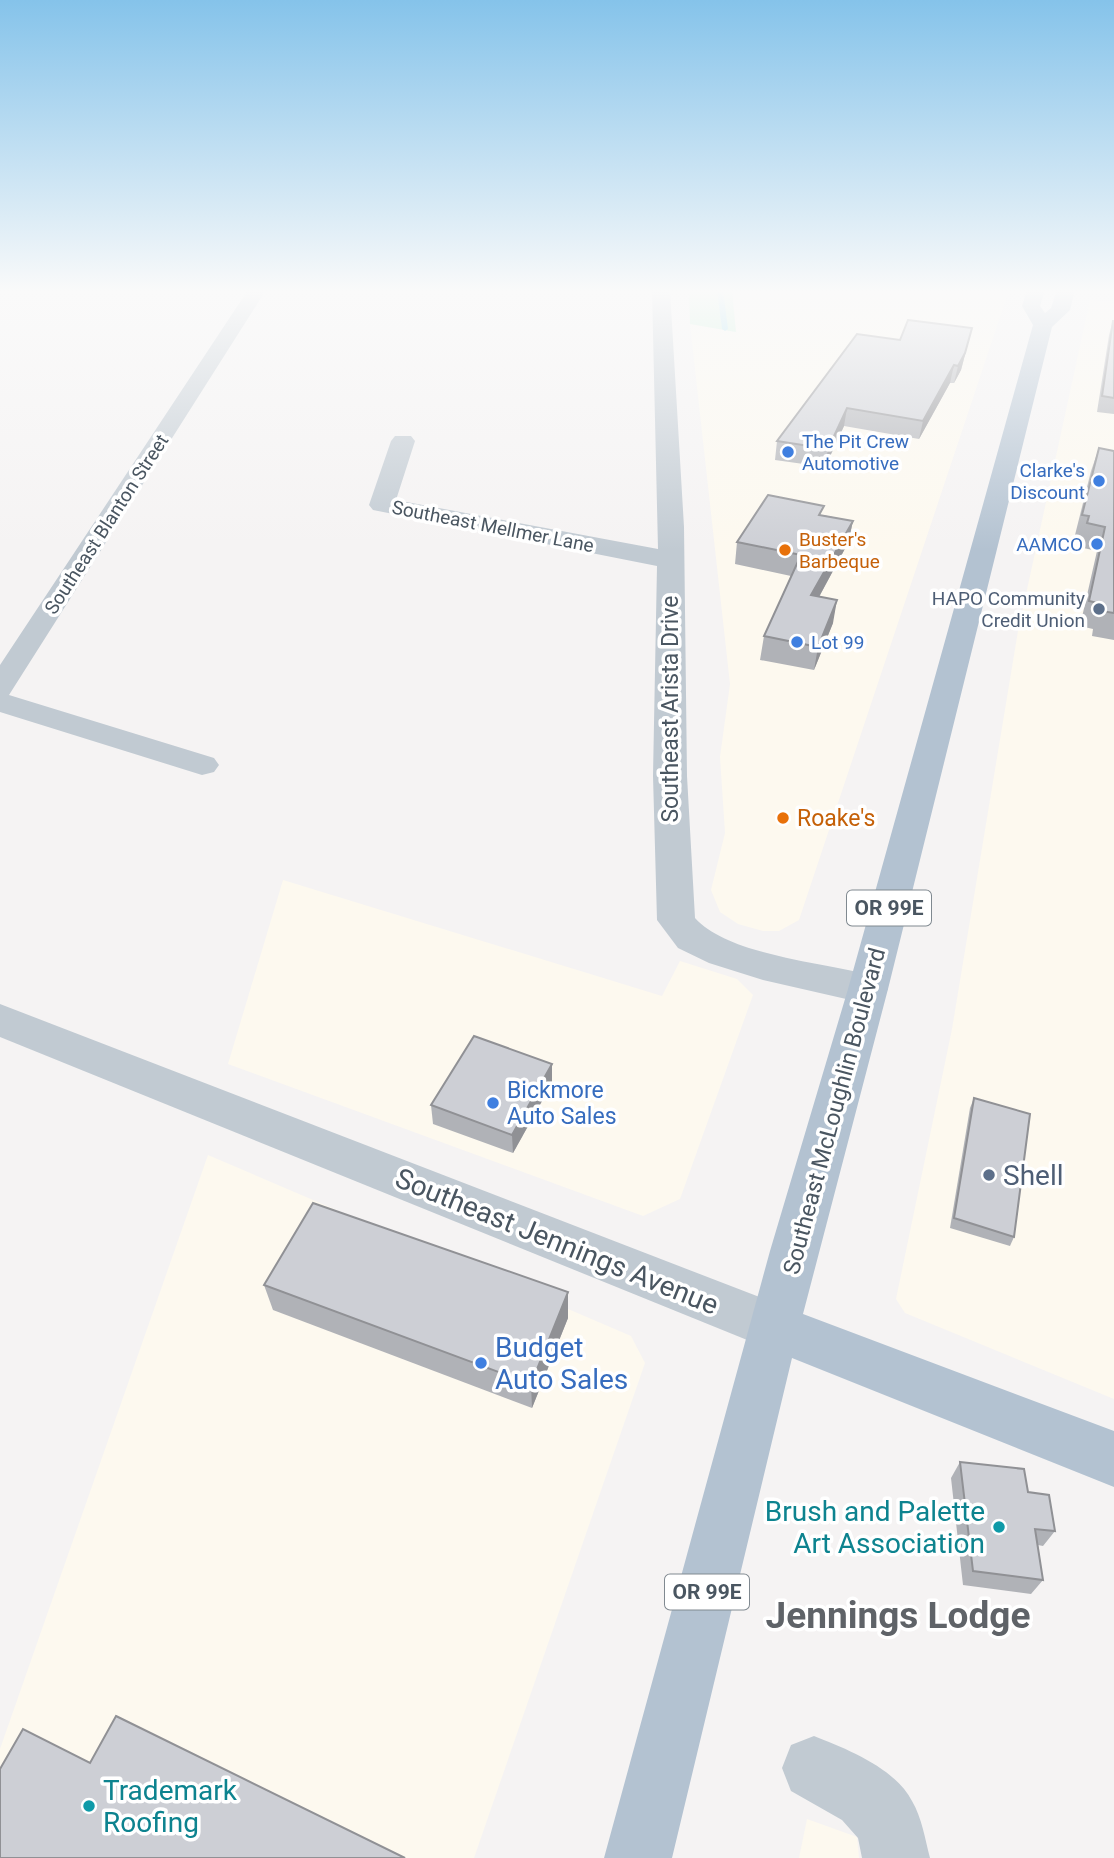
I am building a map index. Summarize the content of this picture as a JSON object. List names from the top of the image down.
{
  "streets": {
    "main road": ["OR 99E", "Southeast McLoughlin Boulevard", "Southeast Jennings Avenue"],
    "street": ["Southeast Blanton Street", "Southeast Mellmer Lane", "Southeast Arista Drive"]
  },
  "crossings": [
    ["Southeast Mellmer Lane", "Southeast Arista Drive"],
    ["Southeast Arista Drive", "Southeast McLoughlin Boulevard"],
    ["Southeast McLoughlin Boulevard", "Southeast Jennings Avenue"]
  ],
  "districts": ["Jennings Lodge"],
  "places": [
    "The Pit Crew Automotive",
    "Clarke's Discount",
    "AAMCO",
    "Buster's Barbeque",
    "HAPO Community Credit Union",
    "Lot 99",
    "Roake's",
    "Bickmore Auto Sales",
    "Shell",
    "Budget Auto Sales",
    "Brush and Palette Art Association",
    "Trademark Roofing"
  ]
}
